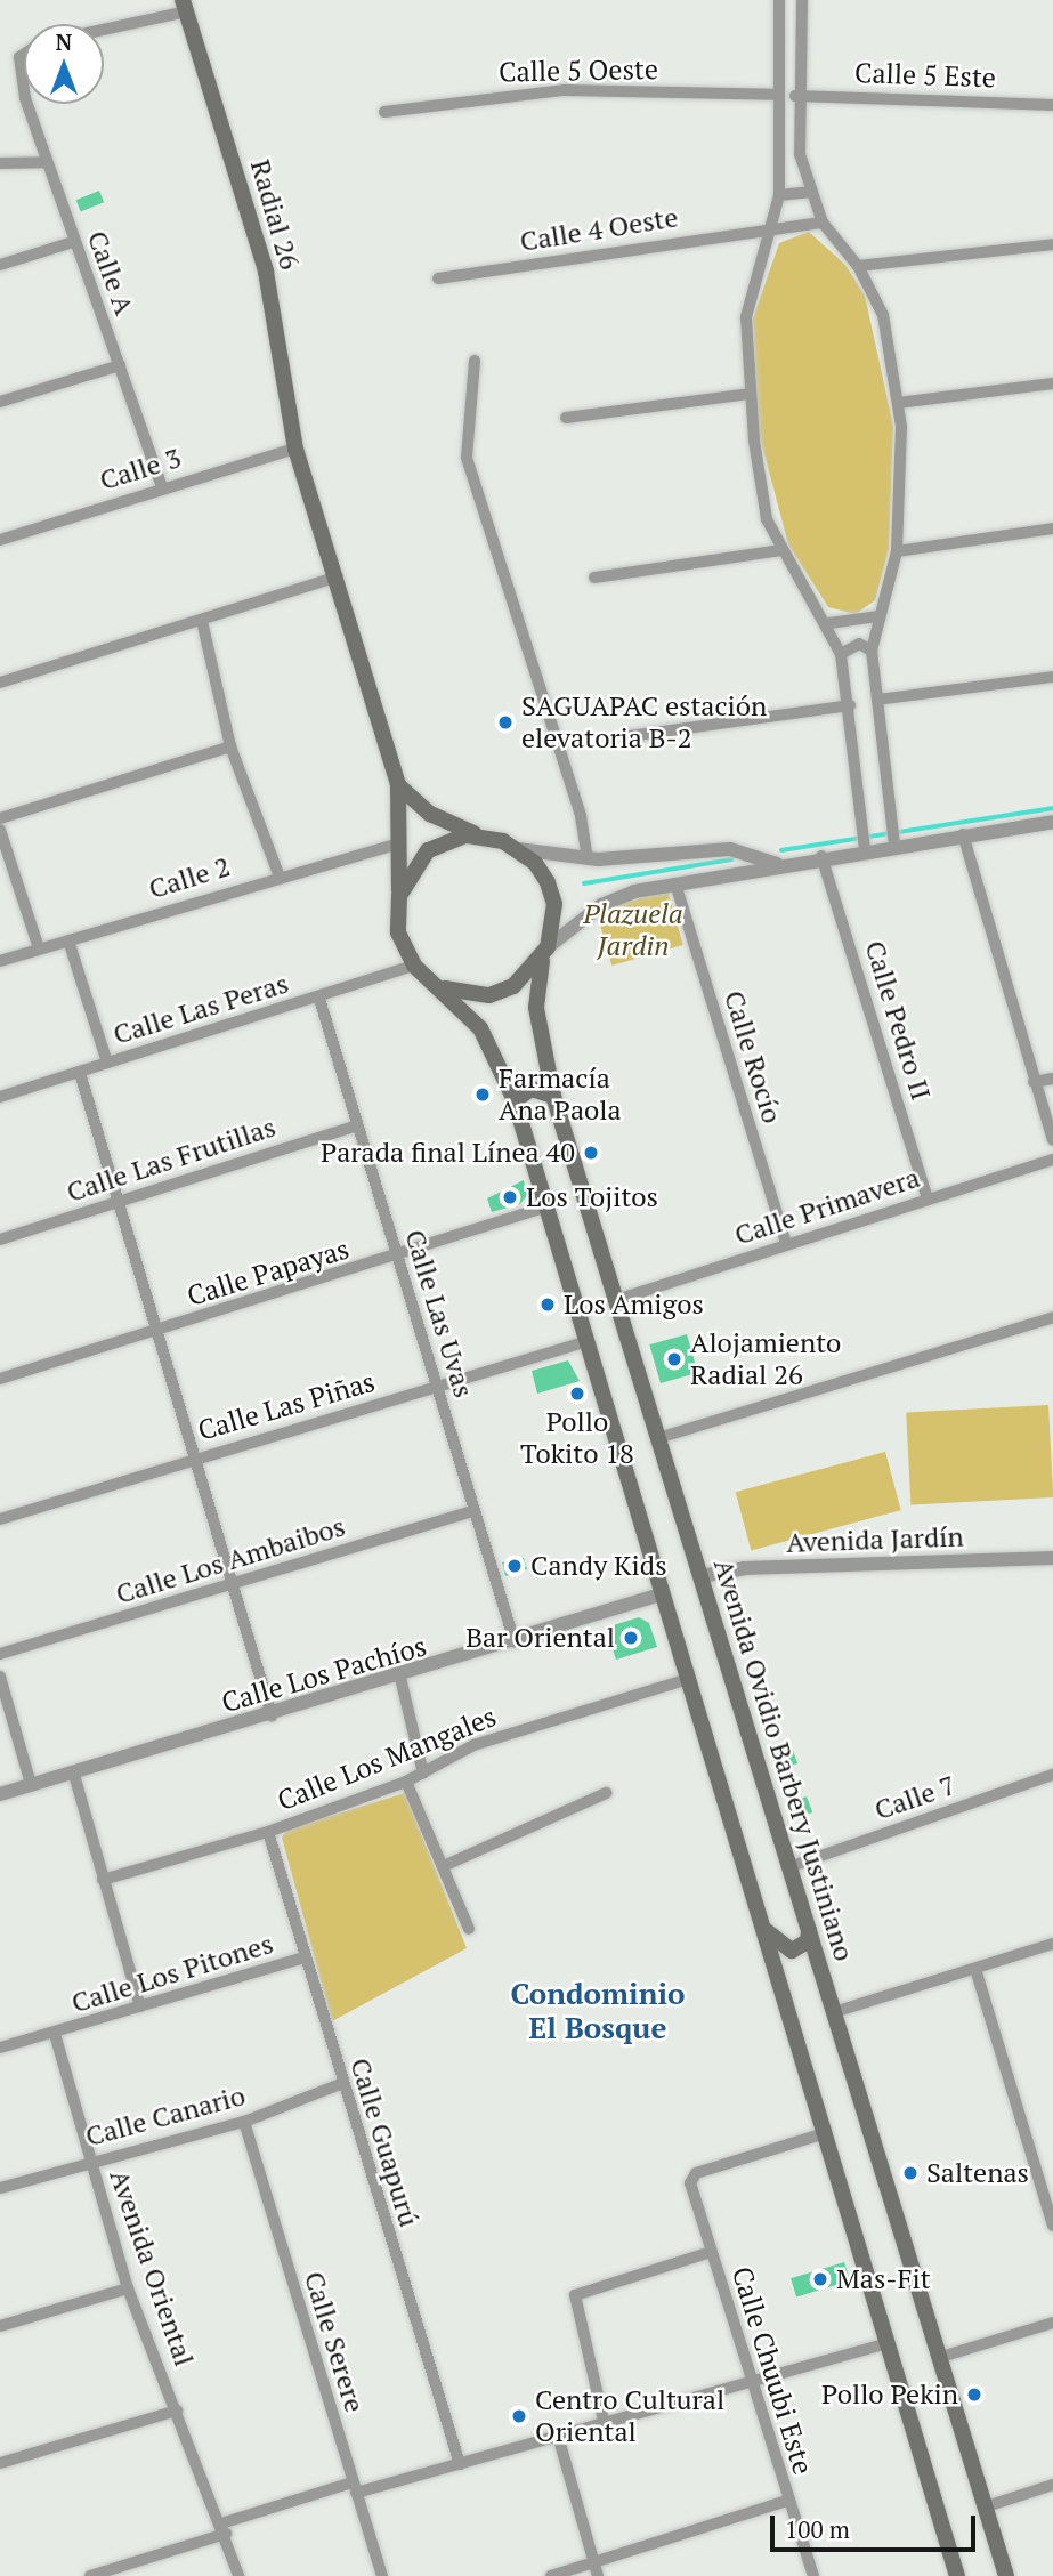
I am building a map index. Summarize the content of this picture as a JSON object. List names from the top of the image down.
{
  "streets": {
    "main road": ["Radial 26", "Avenida Ovidio Barbery Justiniano"],
    "street": [
      "Calle 5 Oeste",
      "Calle 5 Este",
      "Calle 4 Oeste",
      "Calle A",
      "Calle 3",
      "Calle 2",
      "Calle Las Peras",
      "Calle Pedro II",
      "Calle Rocío",
      "Calle Las Frutillas",
      "Calle Primavera",
      "Calle Papayas",
      "Calle Las Uvas",
      "Calle Las Piñas",
      "Avenida Jardín",
      "Calle Los Ambaibos",
      "Calle Los Pachíos",
      "Calle Los Mangales",
      "Calle 7",
      "Calle Los Pitones",
      "Calle Canario",
      "Calle Guapurú",
      "Avenida Oriental",
      "Calle Serere",
      "Calle Chuubi Este"
    ]
  },
  "crossings": [
    ["Radial 26", "Calle 3"],
    ["Calle A", "Calle 3"],
    ["Calle Las Peras", "Calle Las Uvas"],
    ["Calle Las Peras", "Avenida Ovidio Barbery Justiniano"],
    ["Calle Pedro II", "Calle Primavera"],
    ["Calle Rocío", "Calle Primavera"],
    ["Calle Las Frutillas", "Calle Las Uvas"],
    ["Calle Primavera", "Avenida Ovidio Barbery Justiniano"],
    ["Calle Papayas", "Calle Las Uvas"],
    ["Calle Las Uvas", "Calle Las Piñas"],
    ["Calle Las Uvas", "Calle Los Ambaibos"],
    ["Calle Las Uvas", "Calle Los Pachíos"],
    ["Avenida Jardín", "Avenida Ovidio Barbery Justiniano"],
    ["Calle Los Mangales", "Calle Guapurú"],
    ["Avenida Ovidio Barbery Justiniano", "Calle 7"],
    ["Calle Los Pitones", "Calle Guapurú"],
    ["Calle Los Pitones", "Avenida Oriental"],
    ["Calle Canario", "Calle Guapurú"],
    ["Calle Canario", "Avenida Oriental"],
    ["Calle Canario", "Calle Serere"]
  ],
  "districts": ["Condominio El Bosque"],
  "parks": ["Plazuela Jardin"],
  "places": [
    "SAGUAPAC estación elevatoria B-2",
    "Farmacía Ana Paola",
    "Parada final Línea 40",
    "Los Tojitos",
    "Los Amigos",
    "Alojamiento Radial 26",
    "Pollo Tokito 18",
    "Candy Kids",
    "Bar Oriental",
    "Saltenas",
    "Mas-Fit",
    "Pollo Pekin",
    "Centro Cultural Oriental"
  ],
  "scale_bar": "100 m",
  "north": "top"
}
